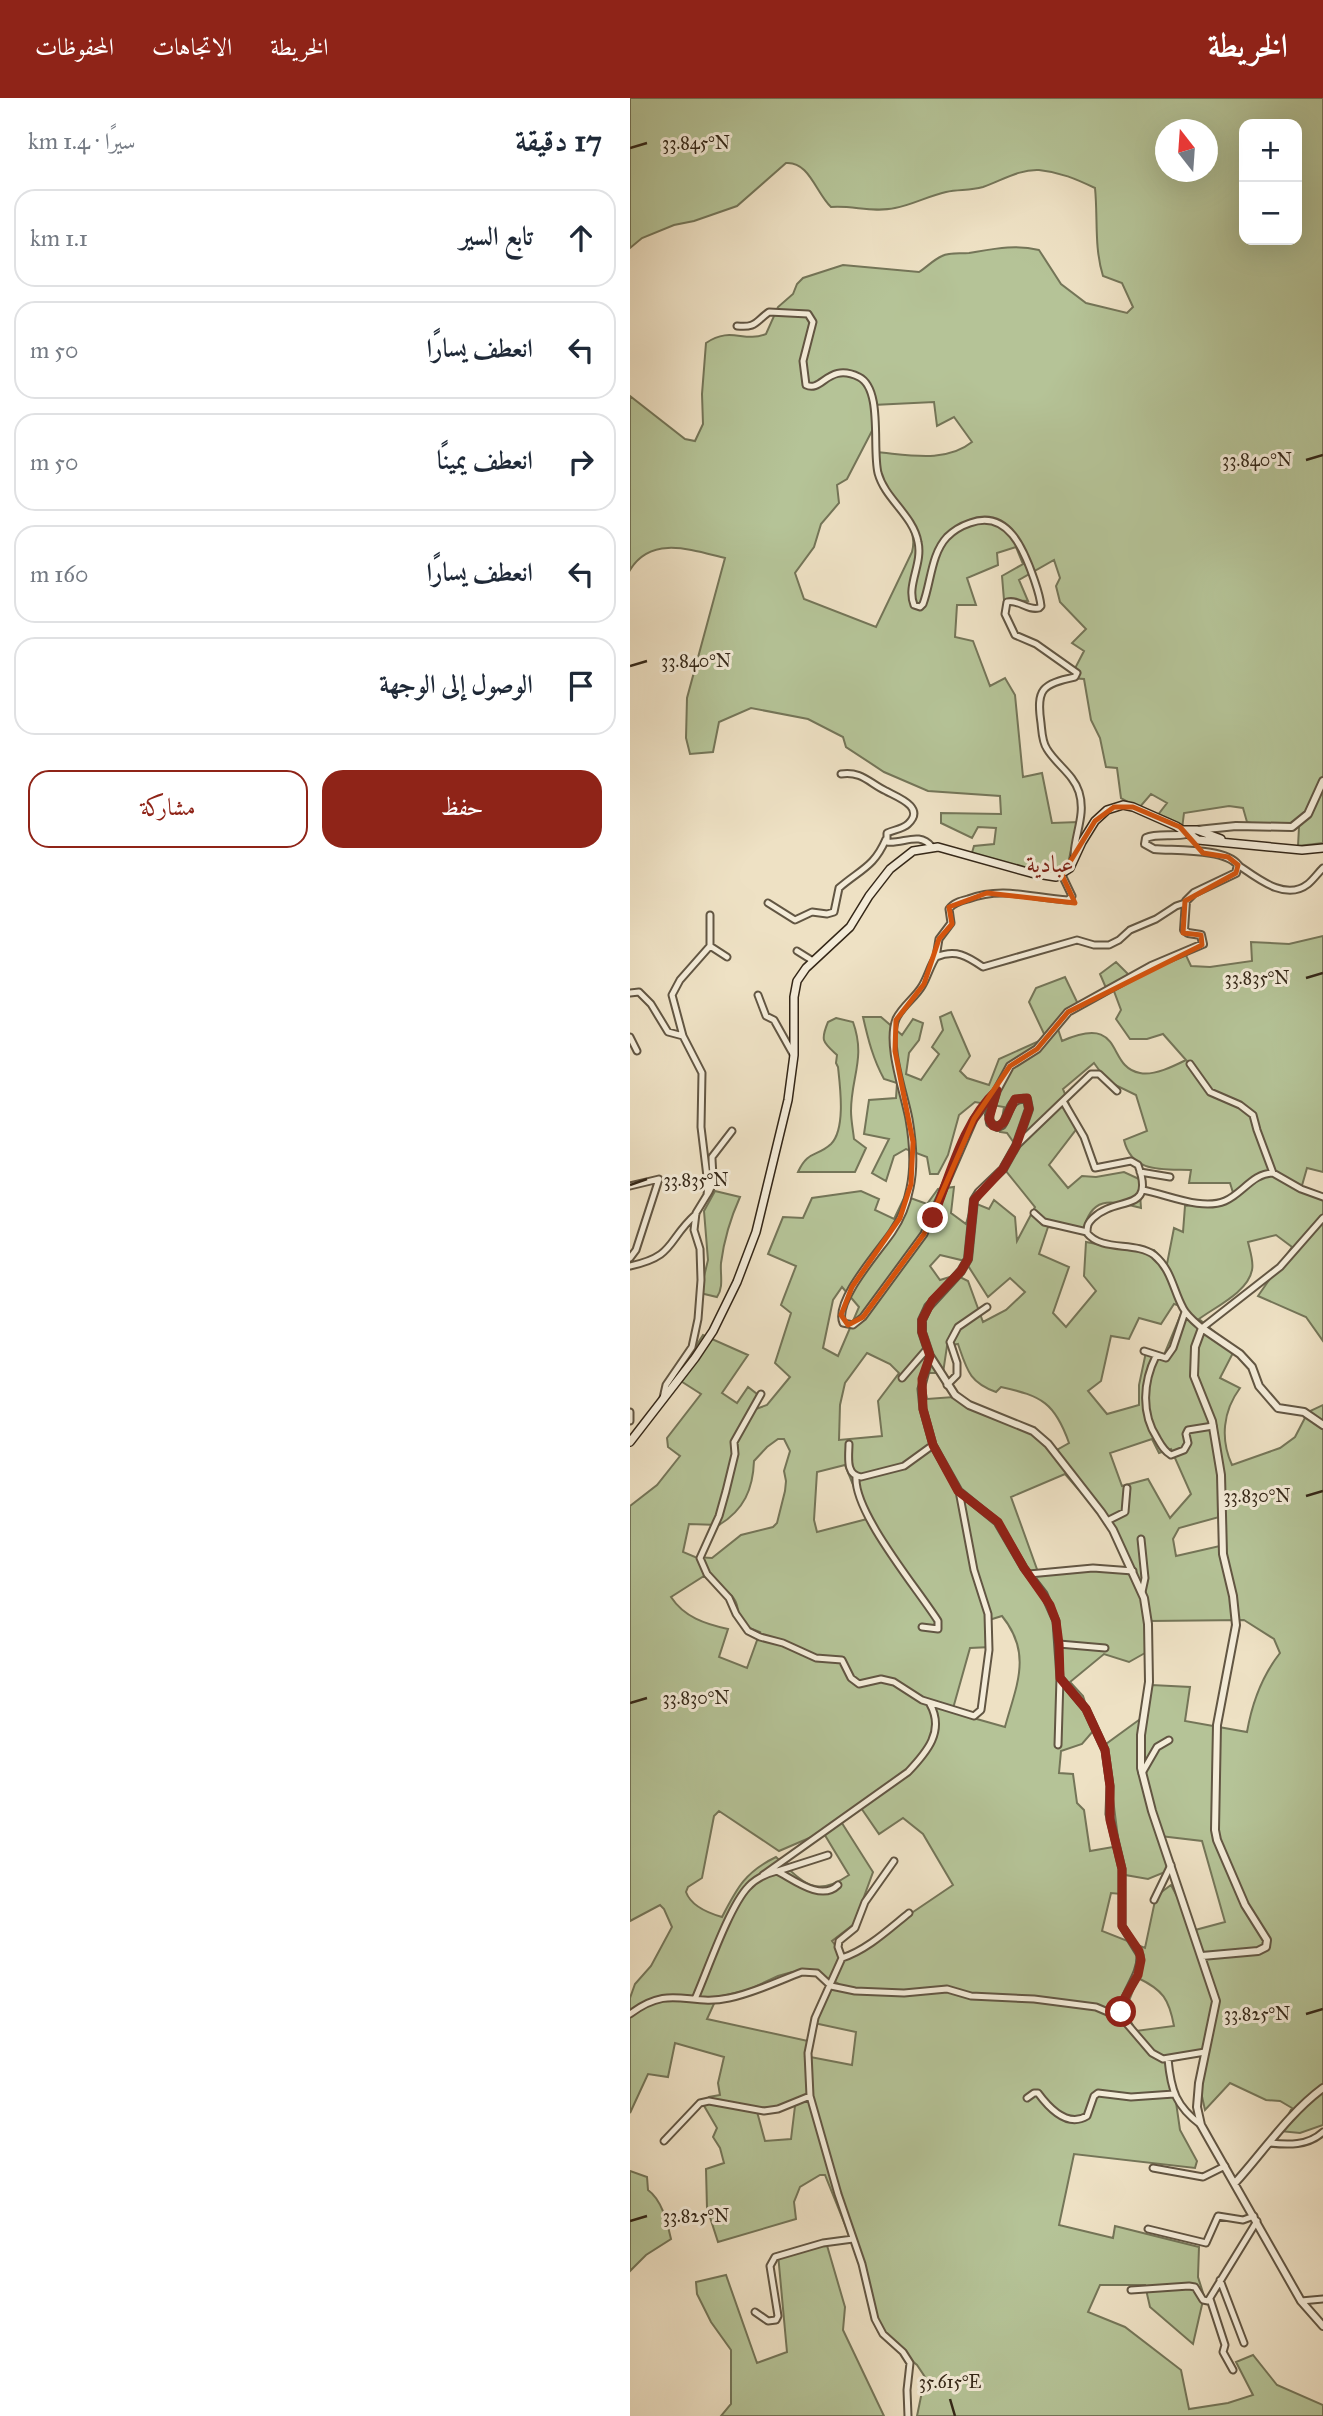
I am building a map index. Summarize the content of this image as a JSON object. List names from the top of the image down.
{
  "districts": ["عبادية"],
  "north": "top",
  "page": {
    "header": "الخريطة",
    "nav": ["الخريطة", "الاتجاهات", "المحفوظات"],
    "heading": ["17 دقيقة", "سيرًا · 1.4 km"],
    "map_buttons": ["+", "−"],
    "list": [
      ["تابع السير", "1.1 km"],
      ["انعطف يسارًا", "50 m"],
      ["انعطف يمينًا", "50 m"],
      ["انعطف يسارًا", "160 m"],
      "الوصول إلى الوجهة"
    ],
    "buttons": ["حفظ", "مشاركة"]
  },
  "coordinates": [
    "33.845°N",
    "33.840°N",
    "33.835°N",
    "33.830°N",
    "33.825°N",
    "35.615°E"
  ]
}
